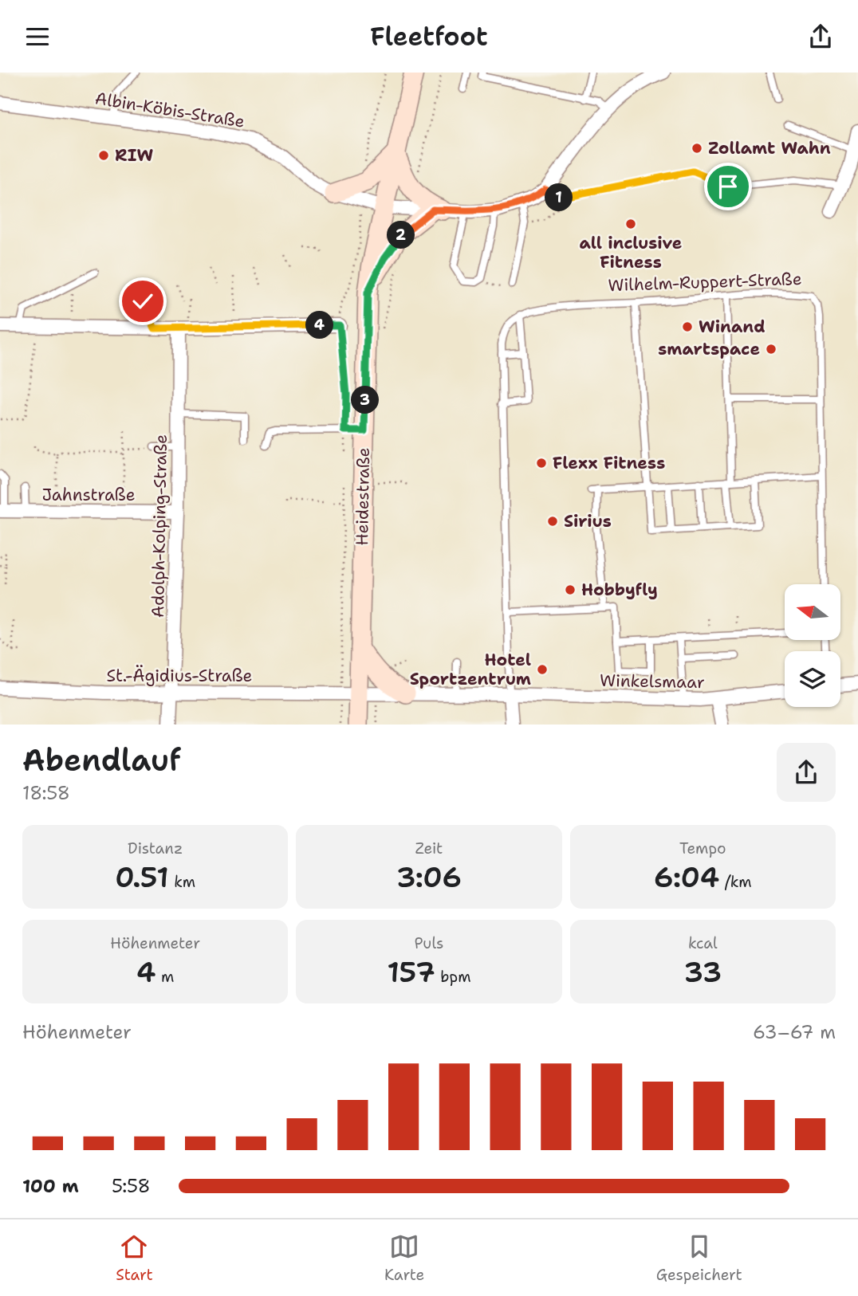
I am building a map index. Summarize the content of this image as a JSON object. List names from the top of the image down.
{
  "streets": {
    "main road": ["Heidestraße"],
    "street": [
      "Albin-Köbis-Straße",
      "Jahnstraße",
      "Adolph-Kolping-Straße",
      "St.-Ägidius-Straße",
      "Winkelsmaar"
    ],
    "lane": ["Wilhelm-Ruppert-Straße"]
  },
  "crossings": [
    ["Albin-Köbis-Straße", "Heidestraße"],
    ["Jahnstraße", "Adolph-Kolping-Straße"],
    ["Heidestraße", "St.-Ägidius-Straße"],
    ["Adolph-Kolping-Straße", "St.-Ägidius-Straße"]
  ],
  "places": [
    "Zollamt Wahn",
    "RIW",
    "all inclusive Fitness",
    "Winand",
    "smartspace",
    "Flexx Fitness",
    "Sirius",
    "Hobbyfly",
    "Hotel Sportzentrum"
  ],
  "north": "left",
  "page": {
    "header": "Fleetfoot",
    "pins": [
      "1",
      "2",
      "4",
      "3"
    ],
    "heading": ["Abendlauf", "18:58"],
    "stats": [
      ["Distanz", "0.51 km"],
      ["Zeit", "3:06"],
      ["Tempo", "6:04 /km"],
      ["Höhenmeter", "4 m"],
      ["Puls", "157 bpm"],
      ["kcal", "33"]
    ],
    "chart": ["Höhenmeter", "63–67 m"],
    "list": [
      {
        "name": "100 m",
        "note": "5:58"
      }
    ],
    "tabs": ["Start", "Karte", "Gespeichert"]
  }
}
